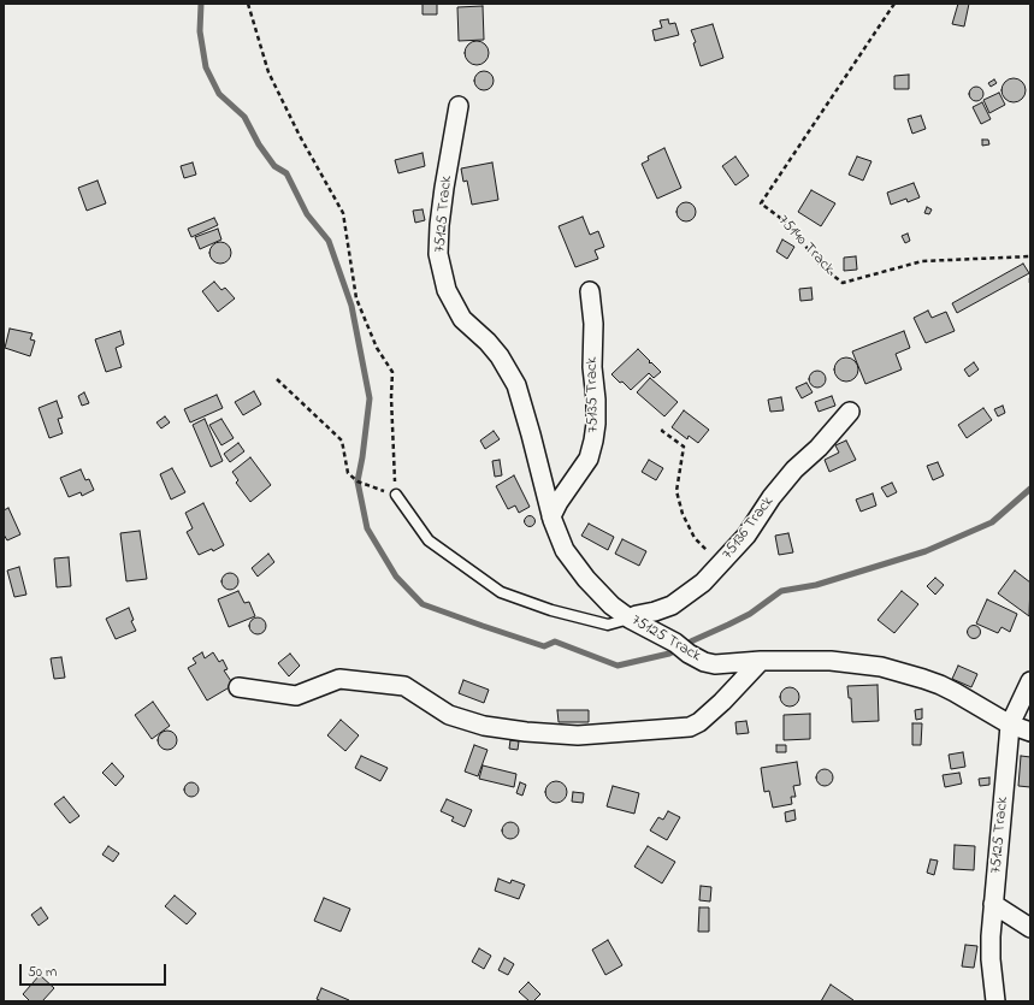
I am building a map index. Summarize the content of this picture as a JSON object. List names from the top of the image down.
{
  "streets": {
    "street": ["75125 Track", "75135 Track", "75136 Track"],
    "path": ["75140 Track"]
  },
  "crossings": [
    ["75125 Track", "75135 Track"],
    ["75125 Track", "75136 Track"]
  ],
  "scale_bar": "50 m"
}
